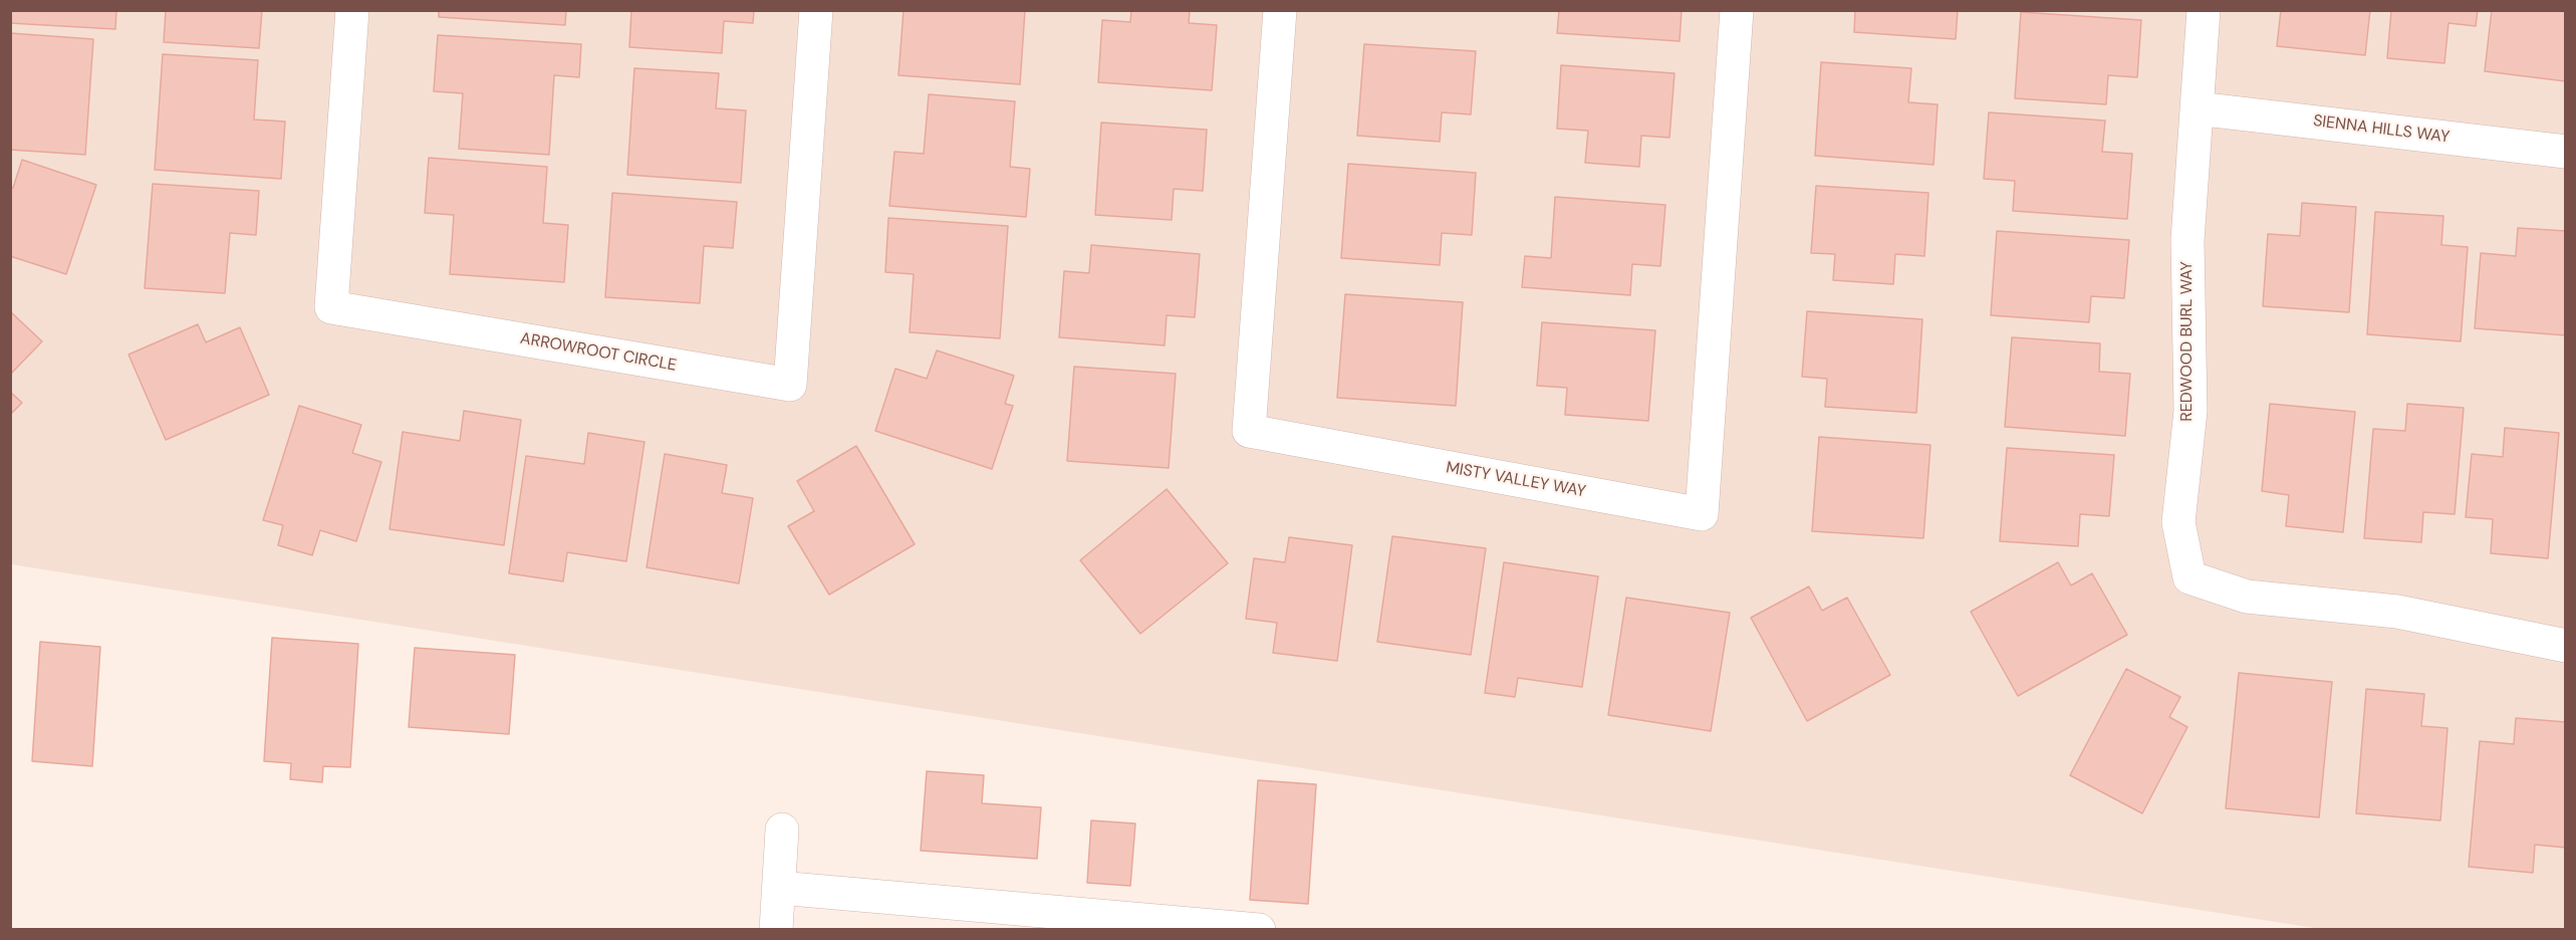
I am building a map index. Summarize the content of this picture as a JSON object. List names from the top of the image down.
{
  "streets": {
    "street": [
      "SIENNA HILLS WAY",
      "REDWOOD BURL WAY",
      "ARROWROOT CIRCLE",
      "MISTY VALLEY WAY"
    ]
  },
  "crossings": [
    ["SIENNA HILLS WAY", "REDWOOD BURL WAY"]
  ]
}
